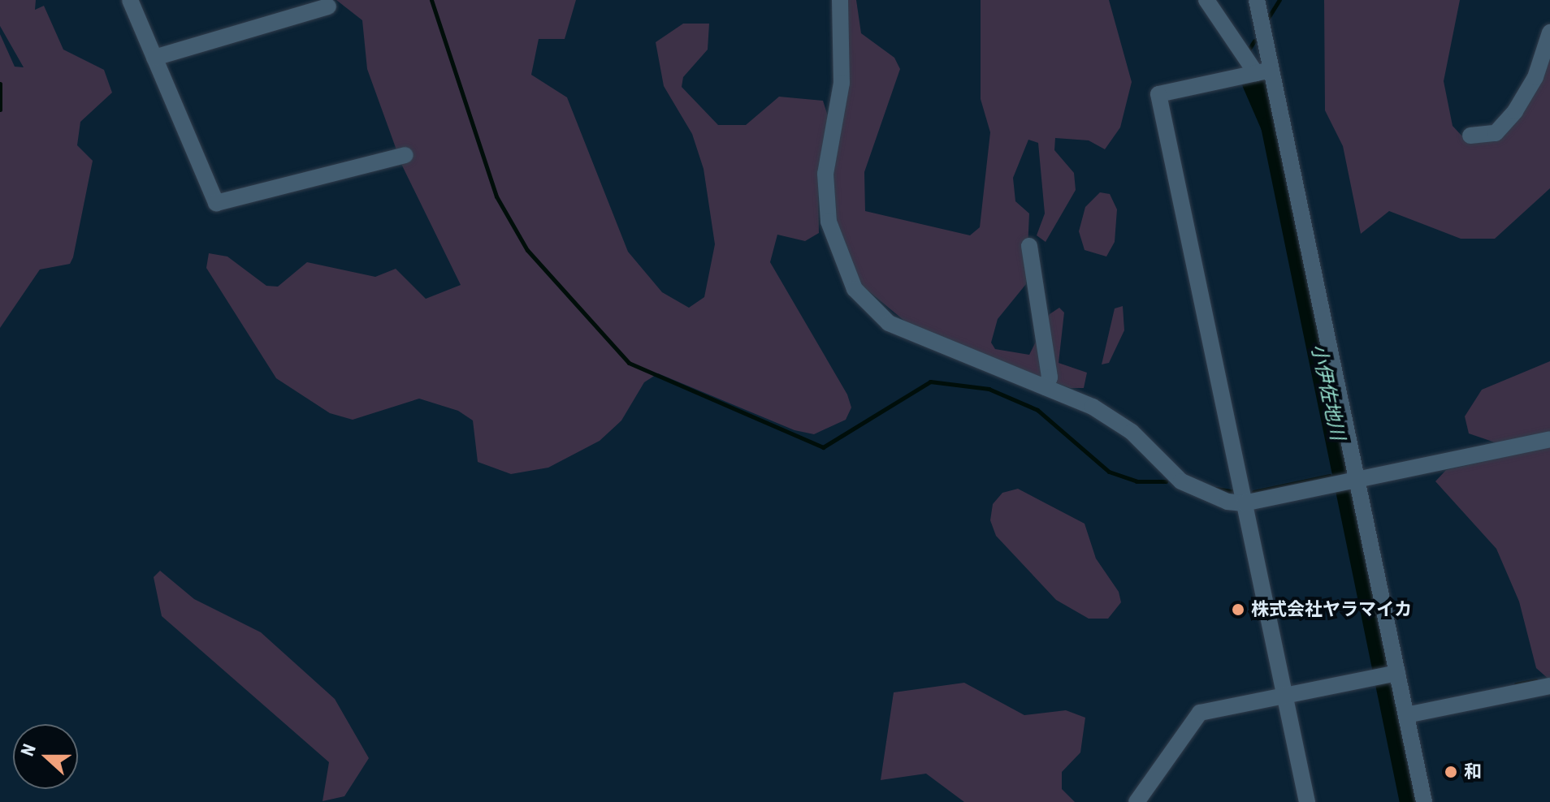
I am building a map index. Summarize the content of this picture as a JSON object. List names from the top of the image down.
{
  "water": ["小伊佐地川"],
  "places": ["株式会社ヤラマイカ", "和"],
  "north": "left"
}
